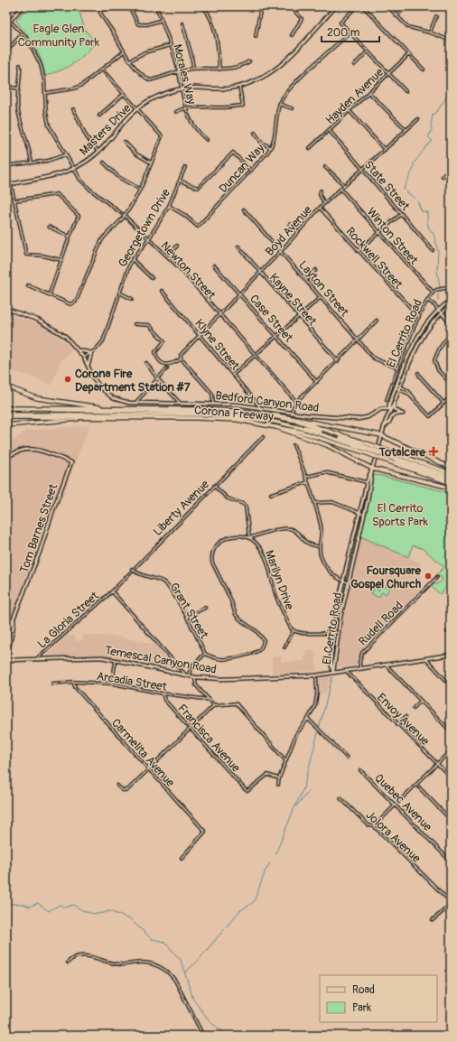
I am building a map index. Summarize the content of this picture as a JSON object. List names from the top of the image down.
{
  "streets": {
    "highway": ["Corona Freeway"],
    "main road": [
      "Masters Drive",
      "El Cerrito Road",
      "Bedford Canyon Road",
      "Tom Barnes Street",
      "Temescal Canyon Road"
    ],
    "street": [
      "Morales Way",
      "Hayden Avenue",
      "Duncan Way",
      "State Street",
      "Georgetown Drive",
      "Boyd Avenue",
      "Winton Street",
      "Rockwell Street",
      "Newton Street",
      "Layton Street",
      "Kayne Street",
      "Case Street",
      "Klyne Street",
      "Liberty Avenue",
      "Marilyn Drive",
      "Grant Street",
      "La Gloria Street",
      "Rudell Road",
      "Arcadia Street",
      "Envoy Avenue",
      "Francisca Avenue",
      "Carmelita Avenue",
      "Quebec Avenue",
      "Jolora Avenue"
    ]
  },
  "crossings": [
    ["Morales Way", "Masters Drive"],
    ["Hayden Avenue", "State Street"],
    ["Masters Drive", "Newton Street"],
    ["Duncan Way", "Georgetown Drive"],
    ["State Street", "Boyd Avenue"],
    ["Georgetown Drive", "Newton Street"],
    ["Georgetown Drive", "Bedford Canyon Road"],
    ["Boyd Avenue", "Winton Street"],
    ["Boyd Avenue", "Rockwell Street"],
    ["Boyd Avenue", "Newton Street"],
    ["Boyd Avenue", "Layton Street"],
    ["Boyd Avenue", "Kayne Street"],
    ["Boyd Avenue", "Case Street"],
    ["Boyd Avenue", "Klyne Street"],
    ["Winton Street", "El Cerrito Road"],
    ["Rockwell Street", "El Cerrito Road"],
    ["Layton Street", "El Cerrito Road"],
    ["El Cerrito Road", "Bedford Canyon Road"],
    ["El Cerrito Road", "Temescal Canyon Road"],
    ["Klyne Street", "Bedford Canyon Road"],
    ["Liberty Avenue", "Grant Street"],
    ["Liberty Avenue", "La Gloria Street"],
    ["Grant Street", "Temescal Canyon Road"],
    ["La Gloria Street", "Temescal Canyon Road"],
    ["Rudell Road", "Temescal Canyon Road"],
    ["Temescal Canyon Road", "Envoy Avenue"],
    ["Arcadia Street", "Francisca Avenue"],
    ["Arcadia Street", "Carmelita Avenue"]
  ],
  "parks": ["Eagle Glen Community Park", "El Cerrito Sports Park"],
  "places": {
    "other": ["Corona Fire Department Station #7", "Foursquare Gospel Church"],
    "health": ["Totalcare"]
  },
  "legend": ["Road", "Park"],
  "scale_bar": "200 m"
}
